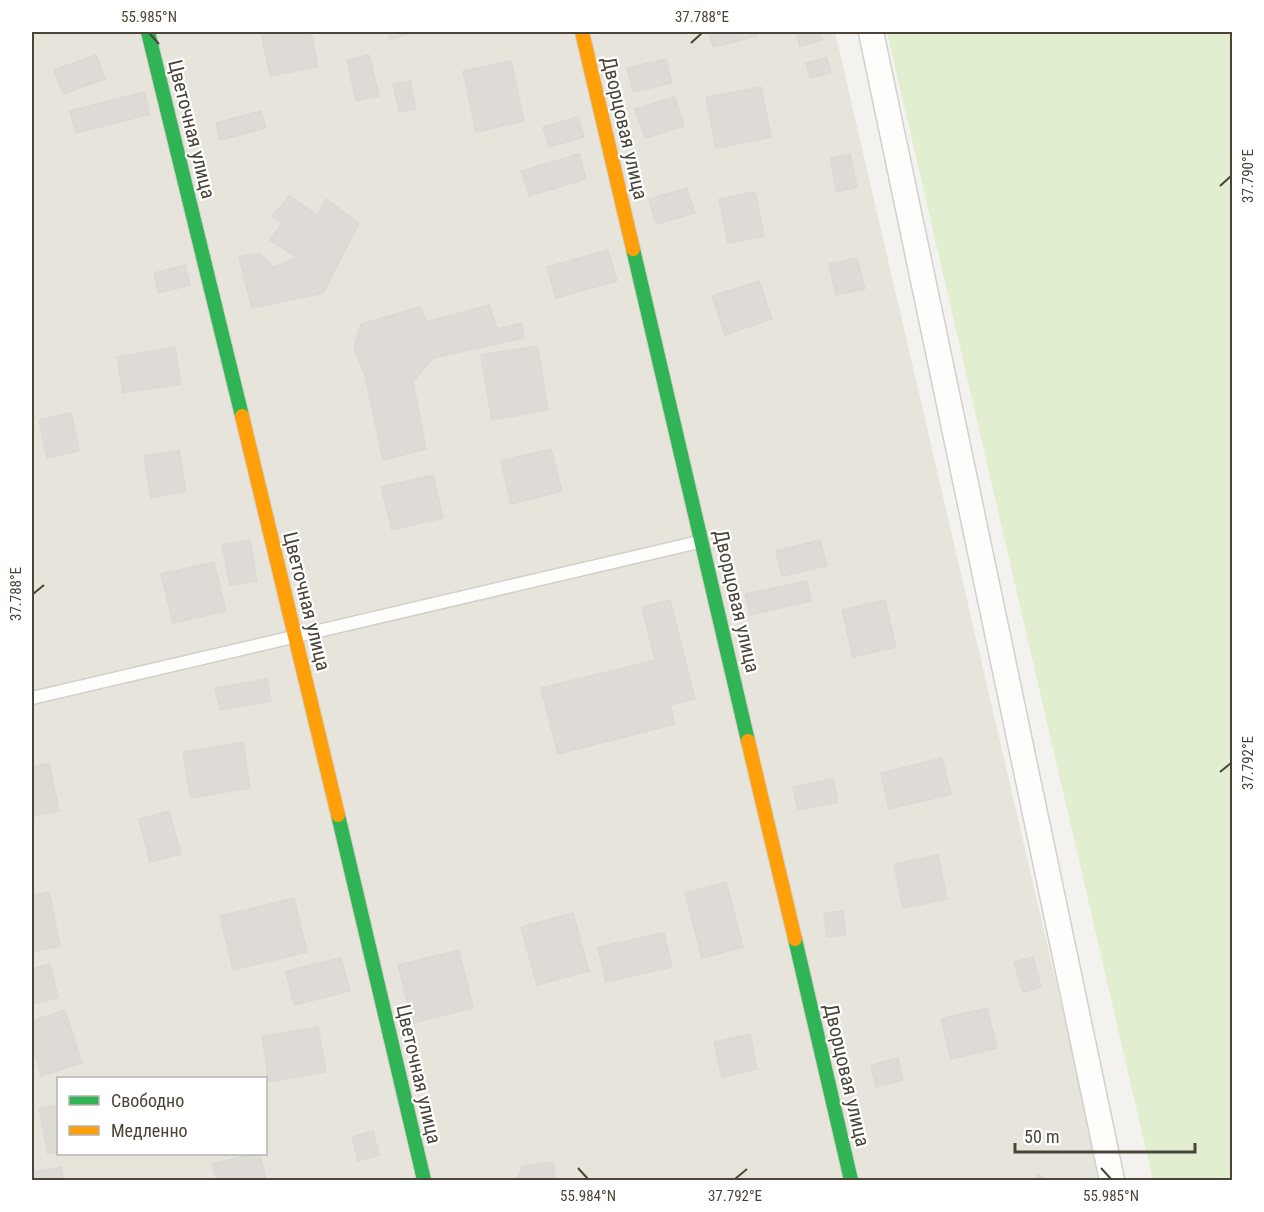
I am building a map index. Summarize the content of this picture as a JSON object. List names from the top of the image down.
{
  "streets": {
    "street": ["Дворцовая улица", "Цветочная улица"]
  },
  "legend": ["Свободно", "Медленно"],
  "scale_bar": "50 m",
  "coordinates": [
    "55.985°N",
    "37.788°E",
    "37.790°E",
    "37.792°E",
    "55.984°N"
  ]
}
